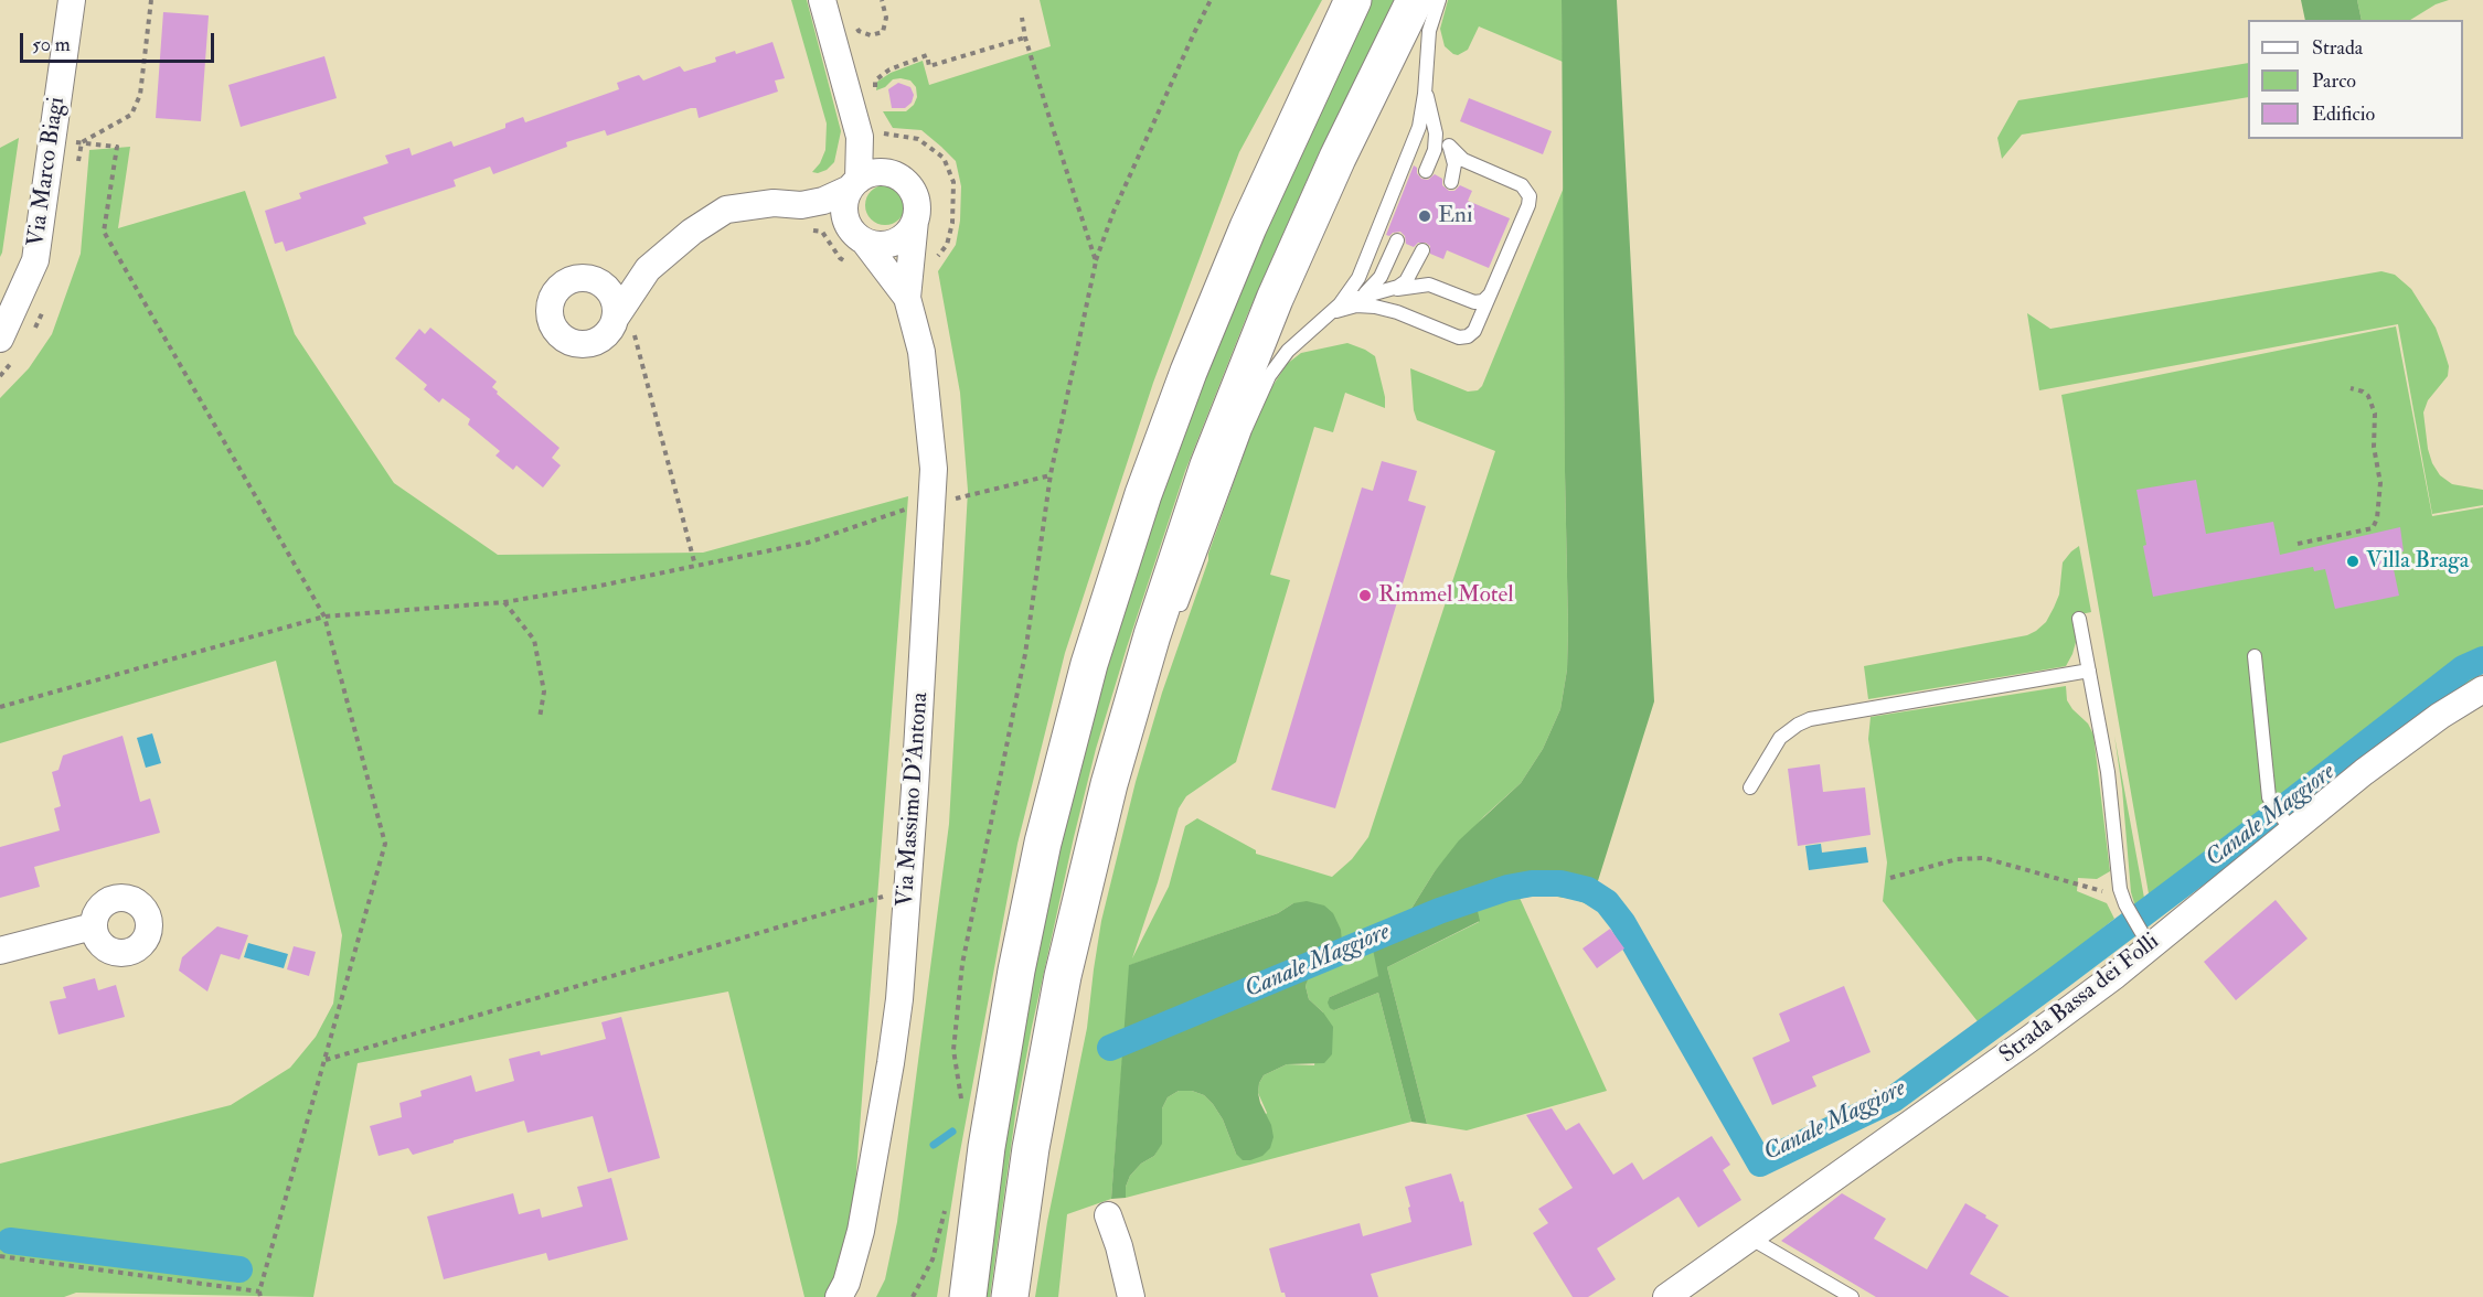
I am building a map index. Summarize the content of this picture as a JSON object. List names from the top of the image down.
{
  "streets": {
    "street": ["Via Marco Biagi", "Via Massimo D'Antona", "Strada Bassa dei Folli"]
  },
  "water": ["Canale Maggiore"],
  "places": ["Eni", "Villa Braga", "Rimmel Motel"],
  "legend": ["Strada", "Parco", "Edificio"],
  "scale_bar": "50 m"
}
